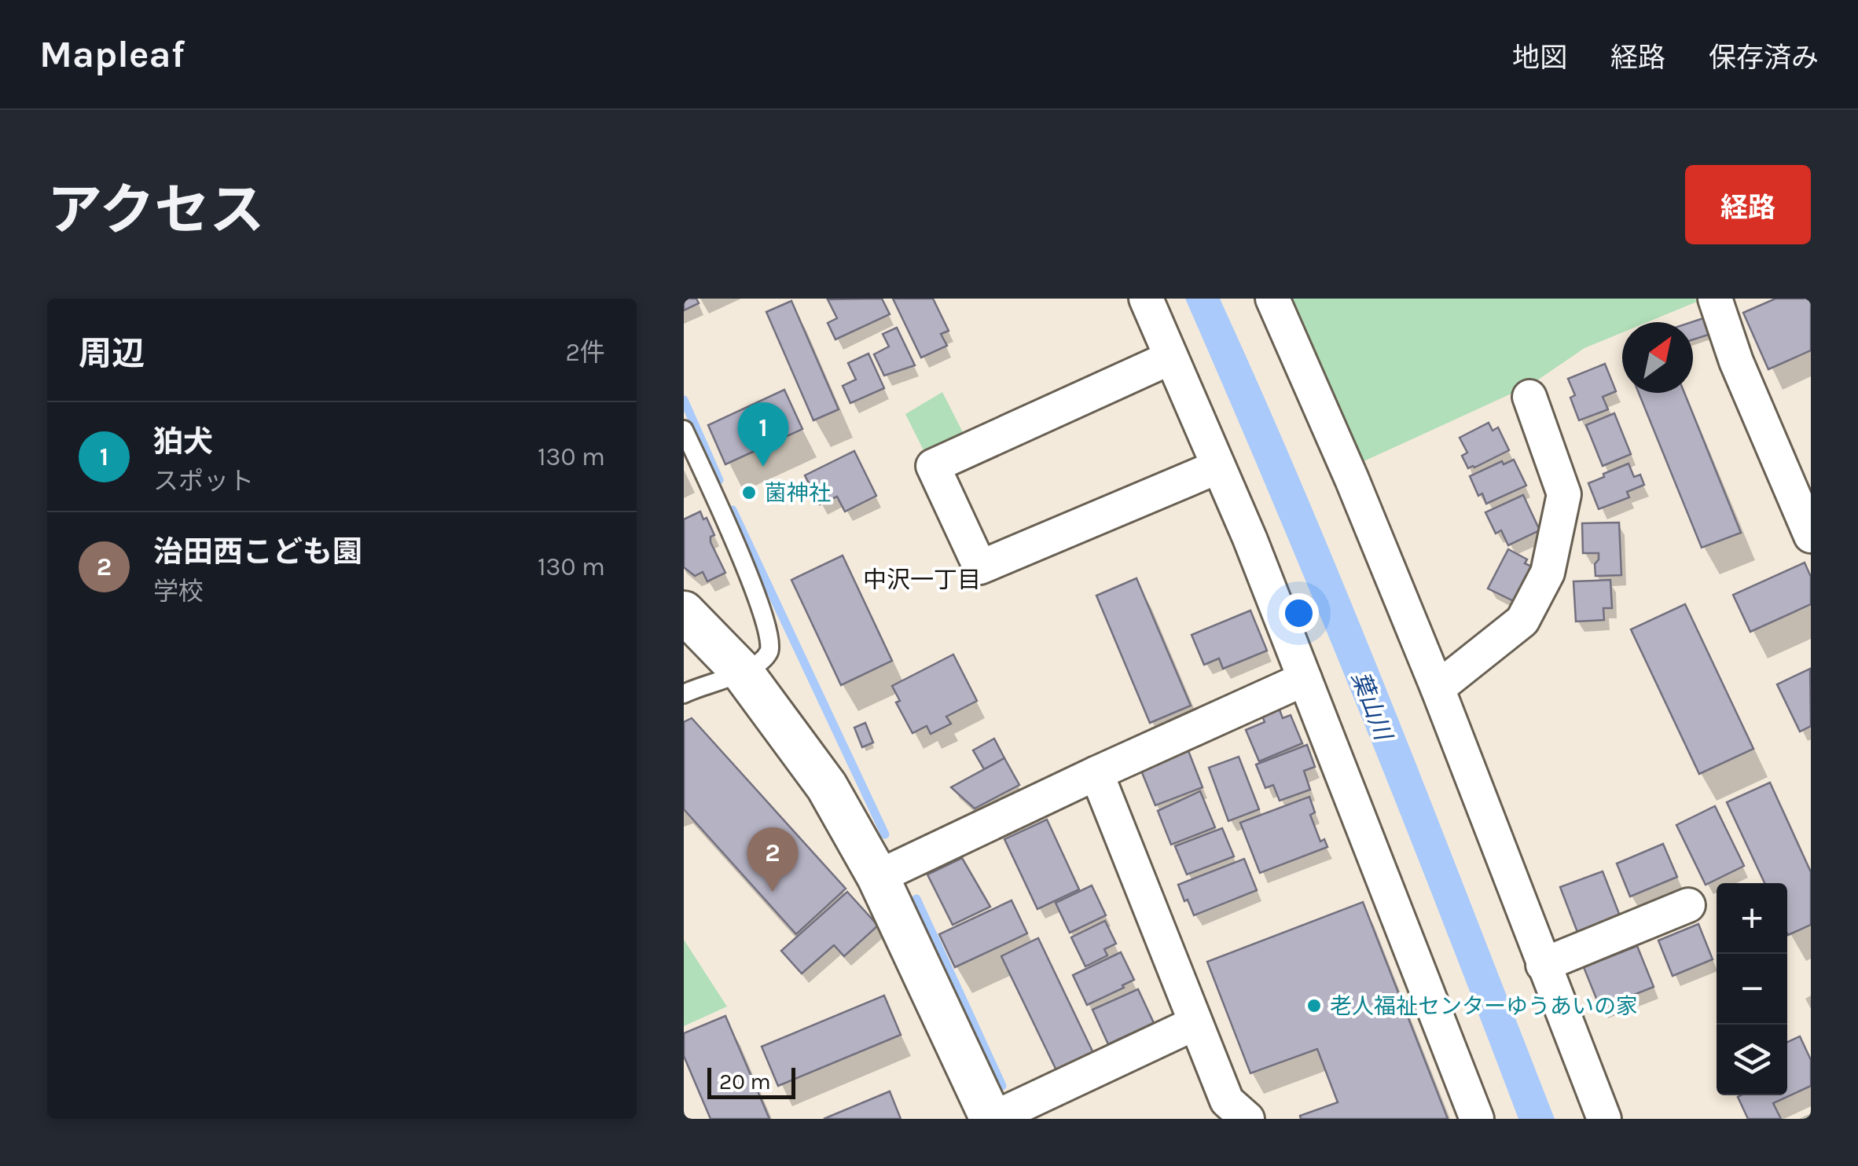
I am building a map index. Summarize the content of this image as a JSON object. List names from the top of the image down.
{
  "districts": ["中沢一丁目"],
  "water": ["葉山川"],
  "places": ["菌神社", "老人福祉センターゆうあいの家"],
  "scale_bar": "20 m",
  "north": "top right",
  "page": {
    "header": "Mapleaf",
    "nav": ["地図", "経路", "保存済み"],
    "title": "アクセス",
    "buttons": "経路",
    "heading": ["周辺", "2件"],
    "list": [
      {
        "mark": "1",
        "name": "狛犬",
        "note": "スポット",
        "value": "130 m"
      },
      {
        "mark": "2",
        "name": "治田西こども園",
        "note": "学校",
        "value": "130 m"
      }
    ],
    "pins": ["1", "2"],
    "map_buttons": ["+", "−"],
    "scale": "20 m"
  }
}
